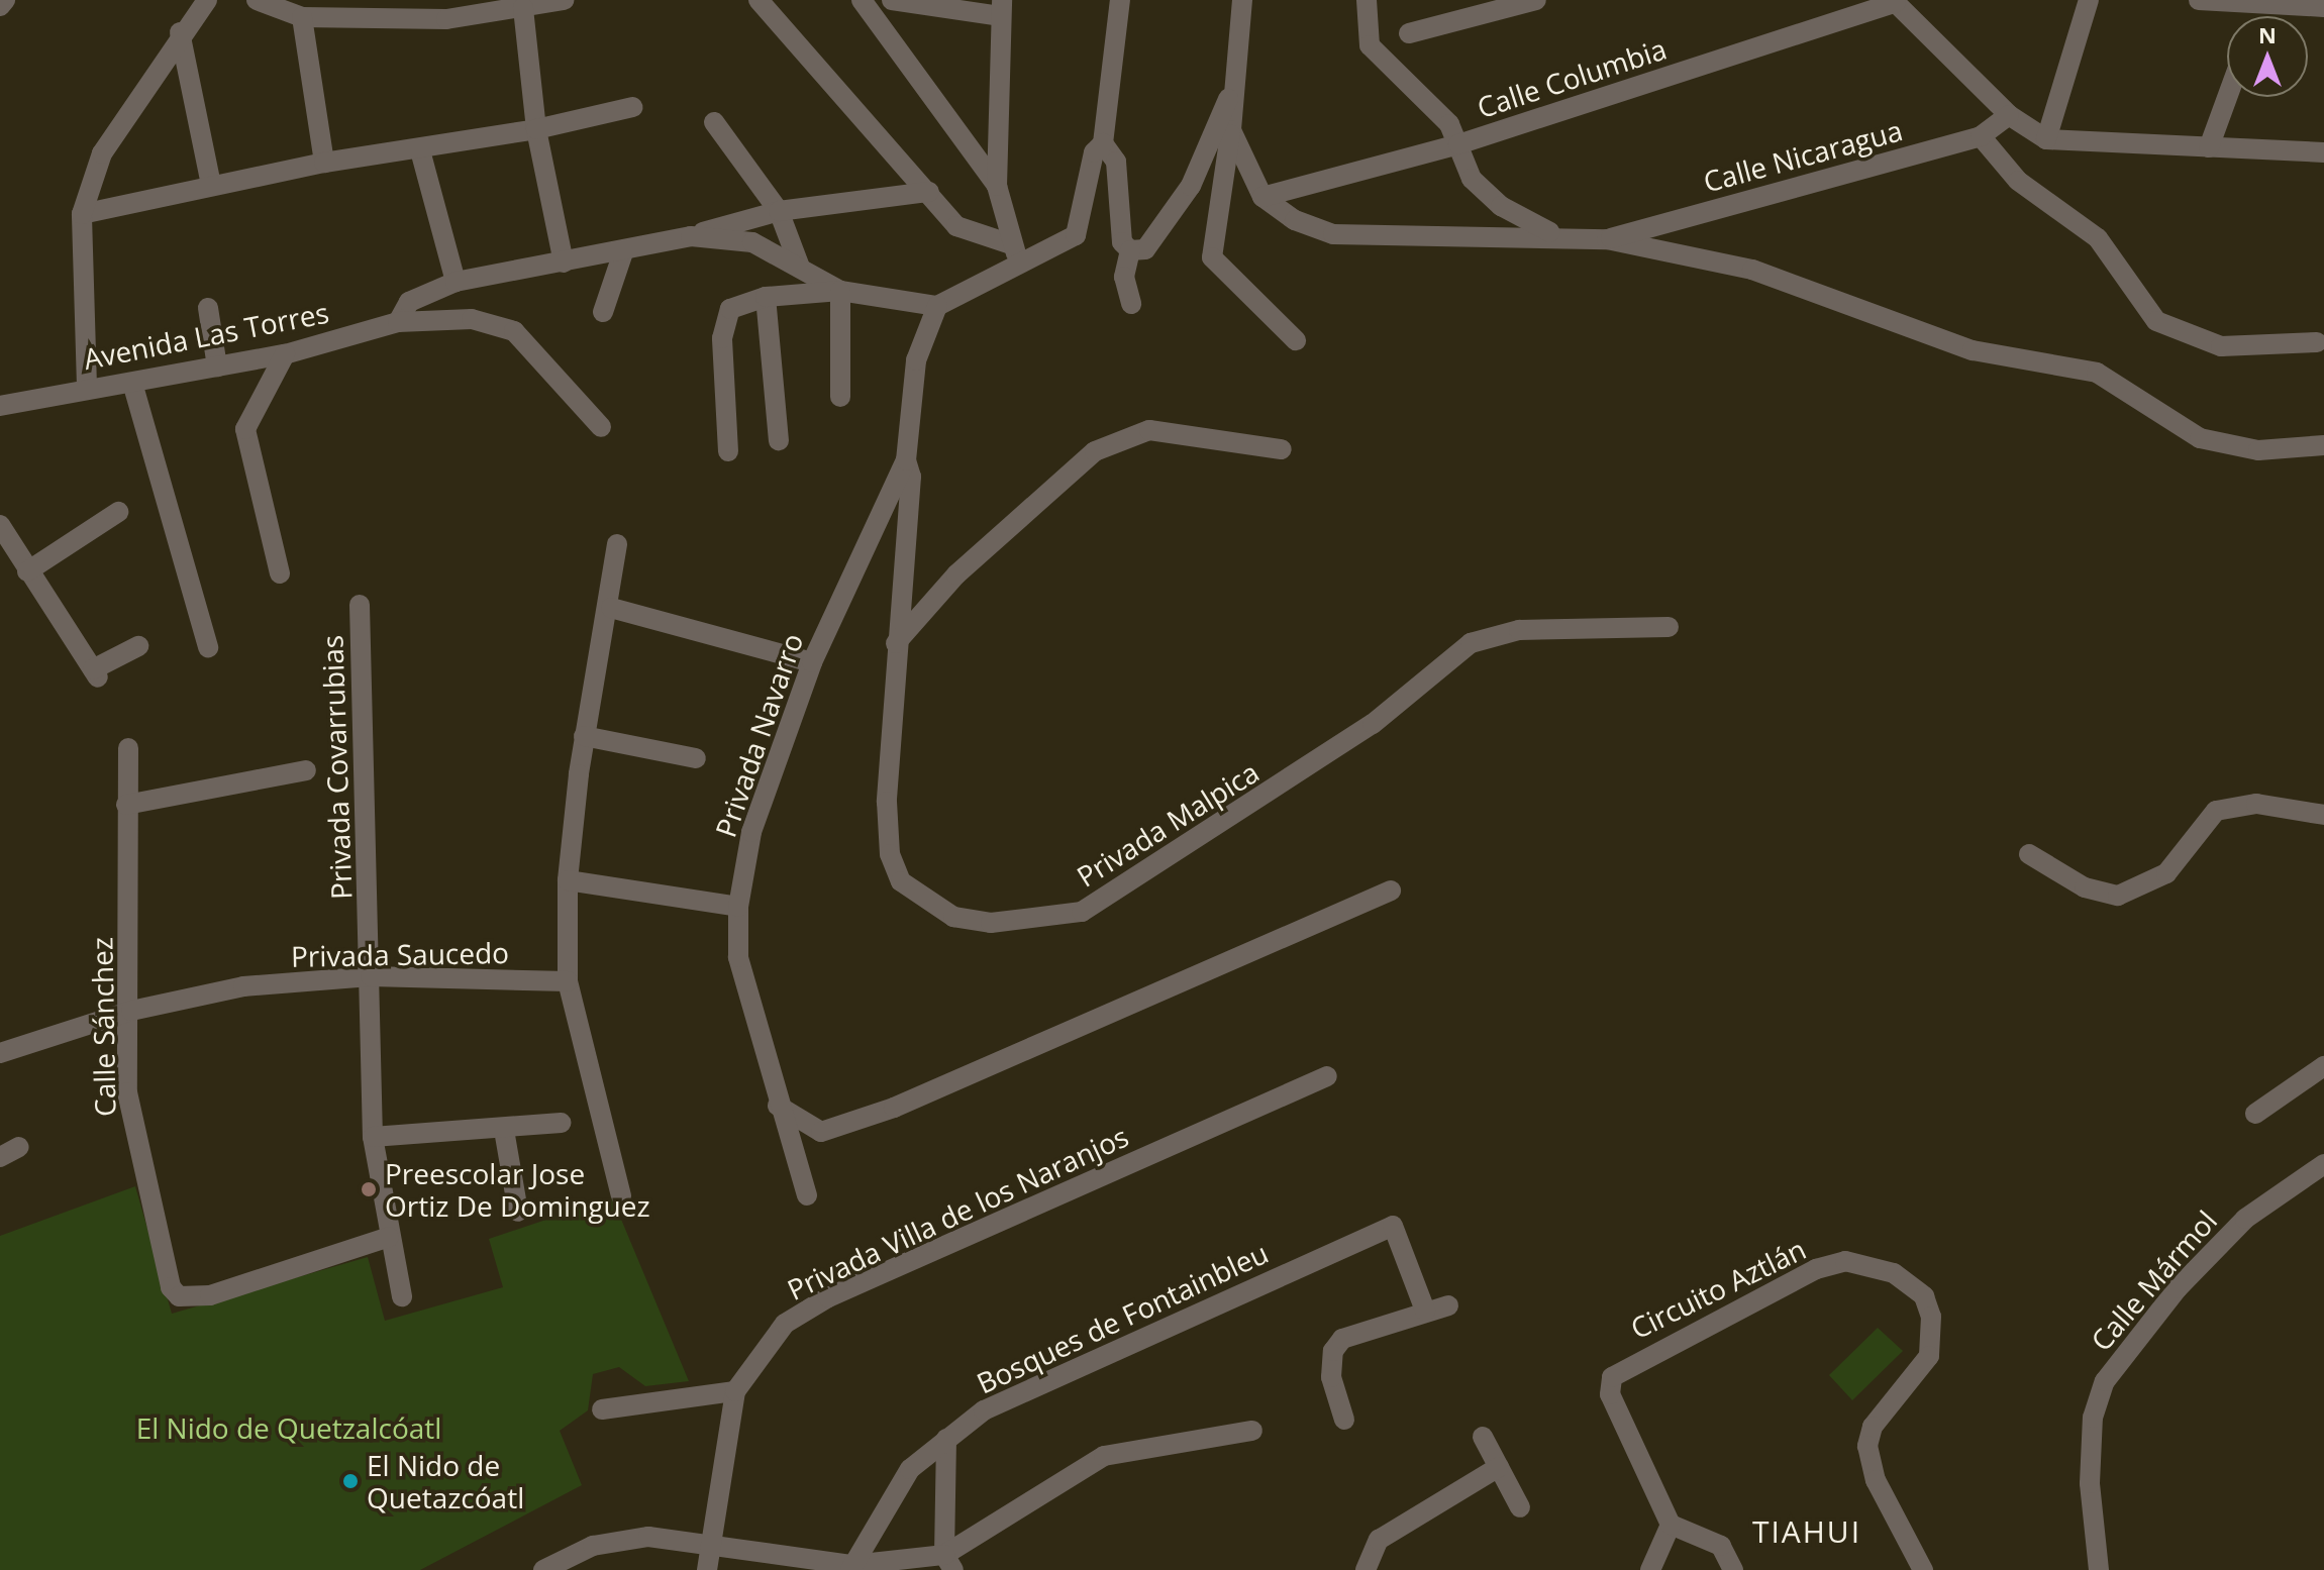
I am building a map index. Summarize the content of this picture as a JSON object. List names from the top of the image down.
{
  "streets": {
    "street": [
      "Calle Columbia",
      "Calle Nicaragua",
      "Avenida Las Torres",
      "Privada Navarro",
      "Privada Covarrubias",
      "Privada Malpica",
      "Privada Saucedo",
      "Calle Sánchez",
      "Privada Villa de los Naranjos",
      "Calle Mármol",
      "Circuito Aztlán",
      "Bosques de Fontainbleu"
    ]
  },
  "crossings": [
    ["Privada Navarro", "Privada Malpica"],
    ["Privada Covarrubias", "Privada Saucedo"],
    ["Privada Covarrubias", "Calle Sánchez"],
    ["Privada Saucedo", "Calle Sánchez"]
  ],
  "districts": ["TIAHUI"],
  "parks": ["El Nido de Quetzalcóatl"],
  "places": ["Preescolar Jose Ortiz De Dominguez", "El Nido de Quetazcóatl"],
  "north": "top"
}
